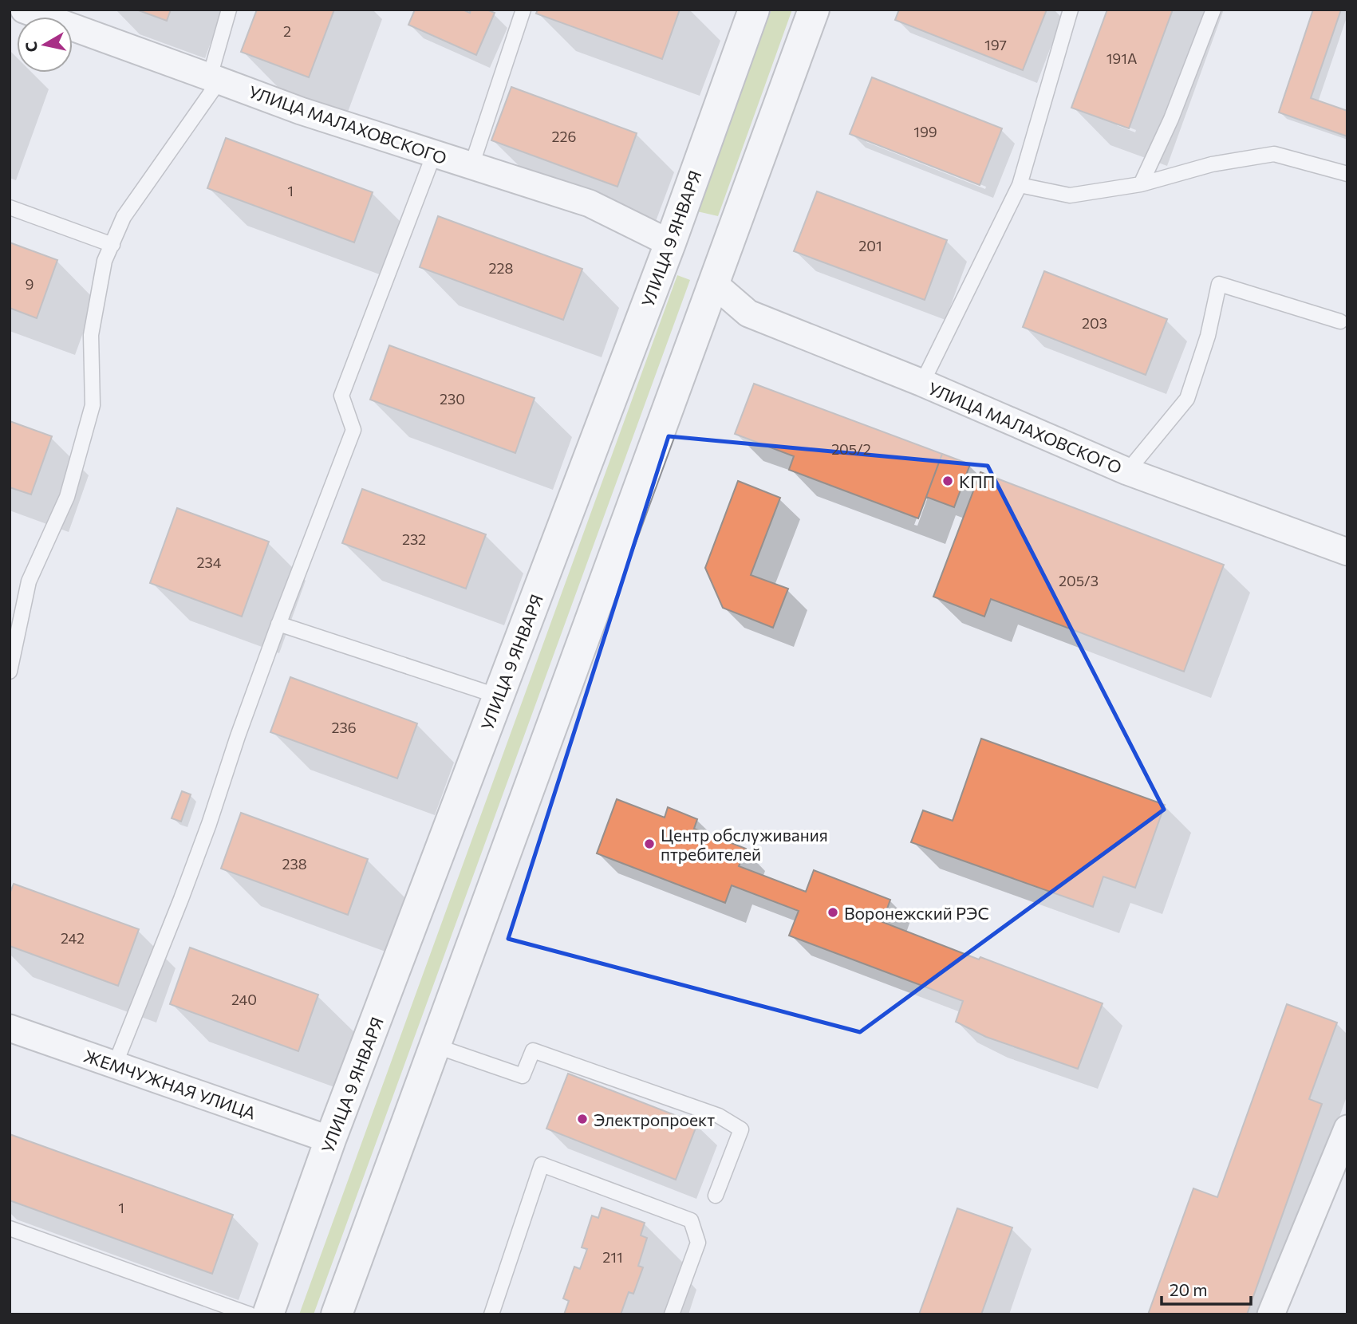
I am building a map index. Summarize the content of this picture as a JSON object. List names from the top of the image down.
{
  "streets": {
    "main road": ["УЛИЦА 9 ЯНВАРЯ"],
    "street": ["УЛИЦА МАЛАХОВСКОГО", "ЖЕМЧУЖНАЯ УЛИЦА"]
  },
  "crossings": [
    ["УЛИЦА МАЛАХОВСКОГО", "УЛИЦА 9 ЯНВАРЯ"],
    ["УЛИЦА 9 ЯНВАРЯ", "ЖЕМЧУЖНАЯ УЛИЦА"]
  ],
  "places": [
    "КПП",
    "Центр обслуживания птребителей",
    "Воронежский РЭС",
    "Электропроект"
  ],
  "house_numbers": [
    "2",
    "197",
    "191А",
    "199",
    "226",
    "1",
    "201",
    "228",
    "9",
    "203",
    "230",
    "205/2",
    "232",
    "234",
    "205/3",
    "236",
    "238",
    "242",
    "240",
    "1",
    "211"
  ],
  "scale_bar": "20 m",
  "north": "left"
}
